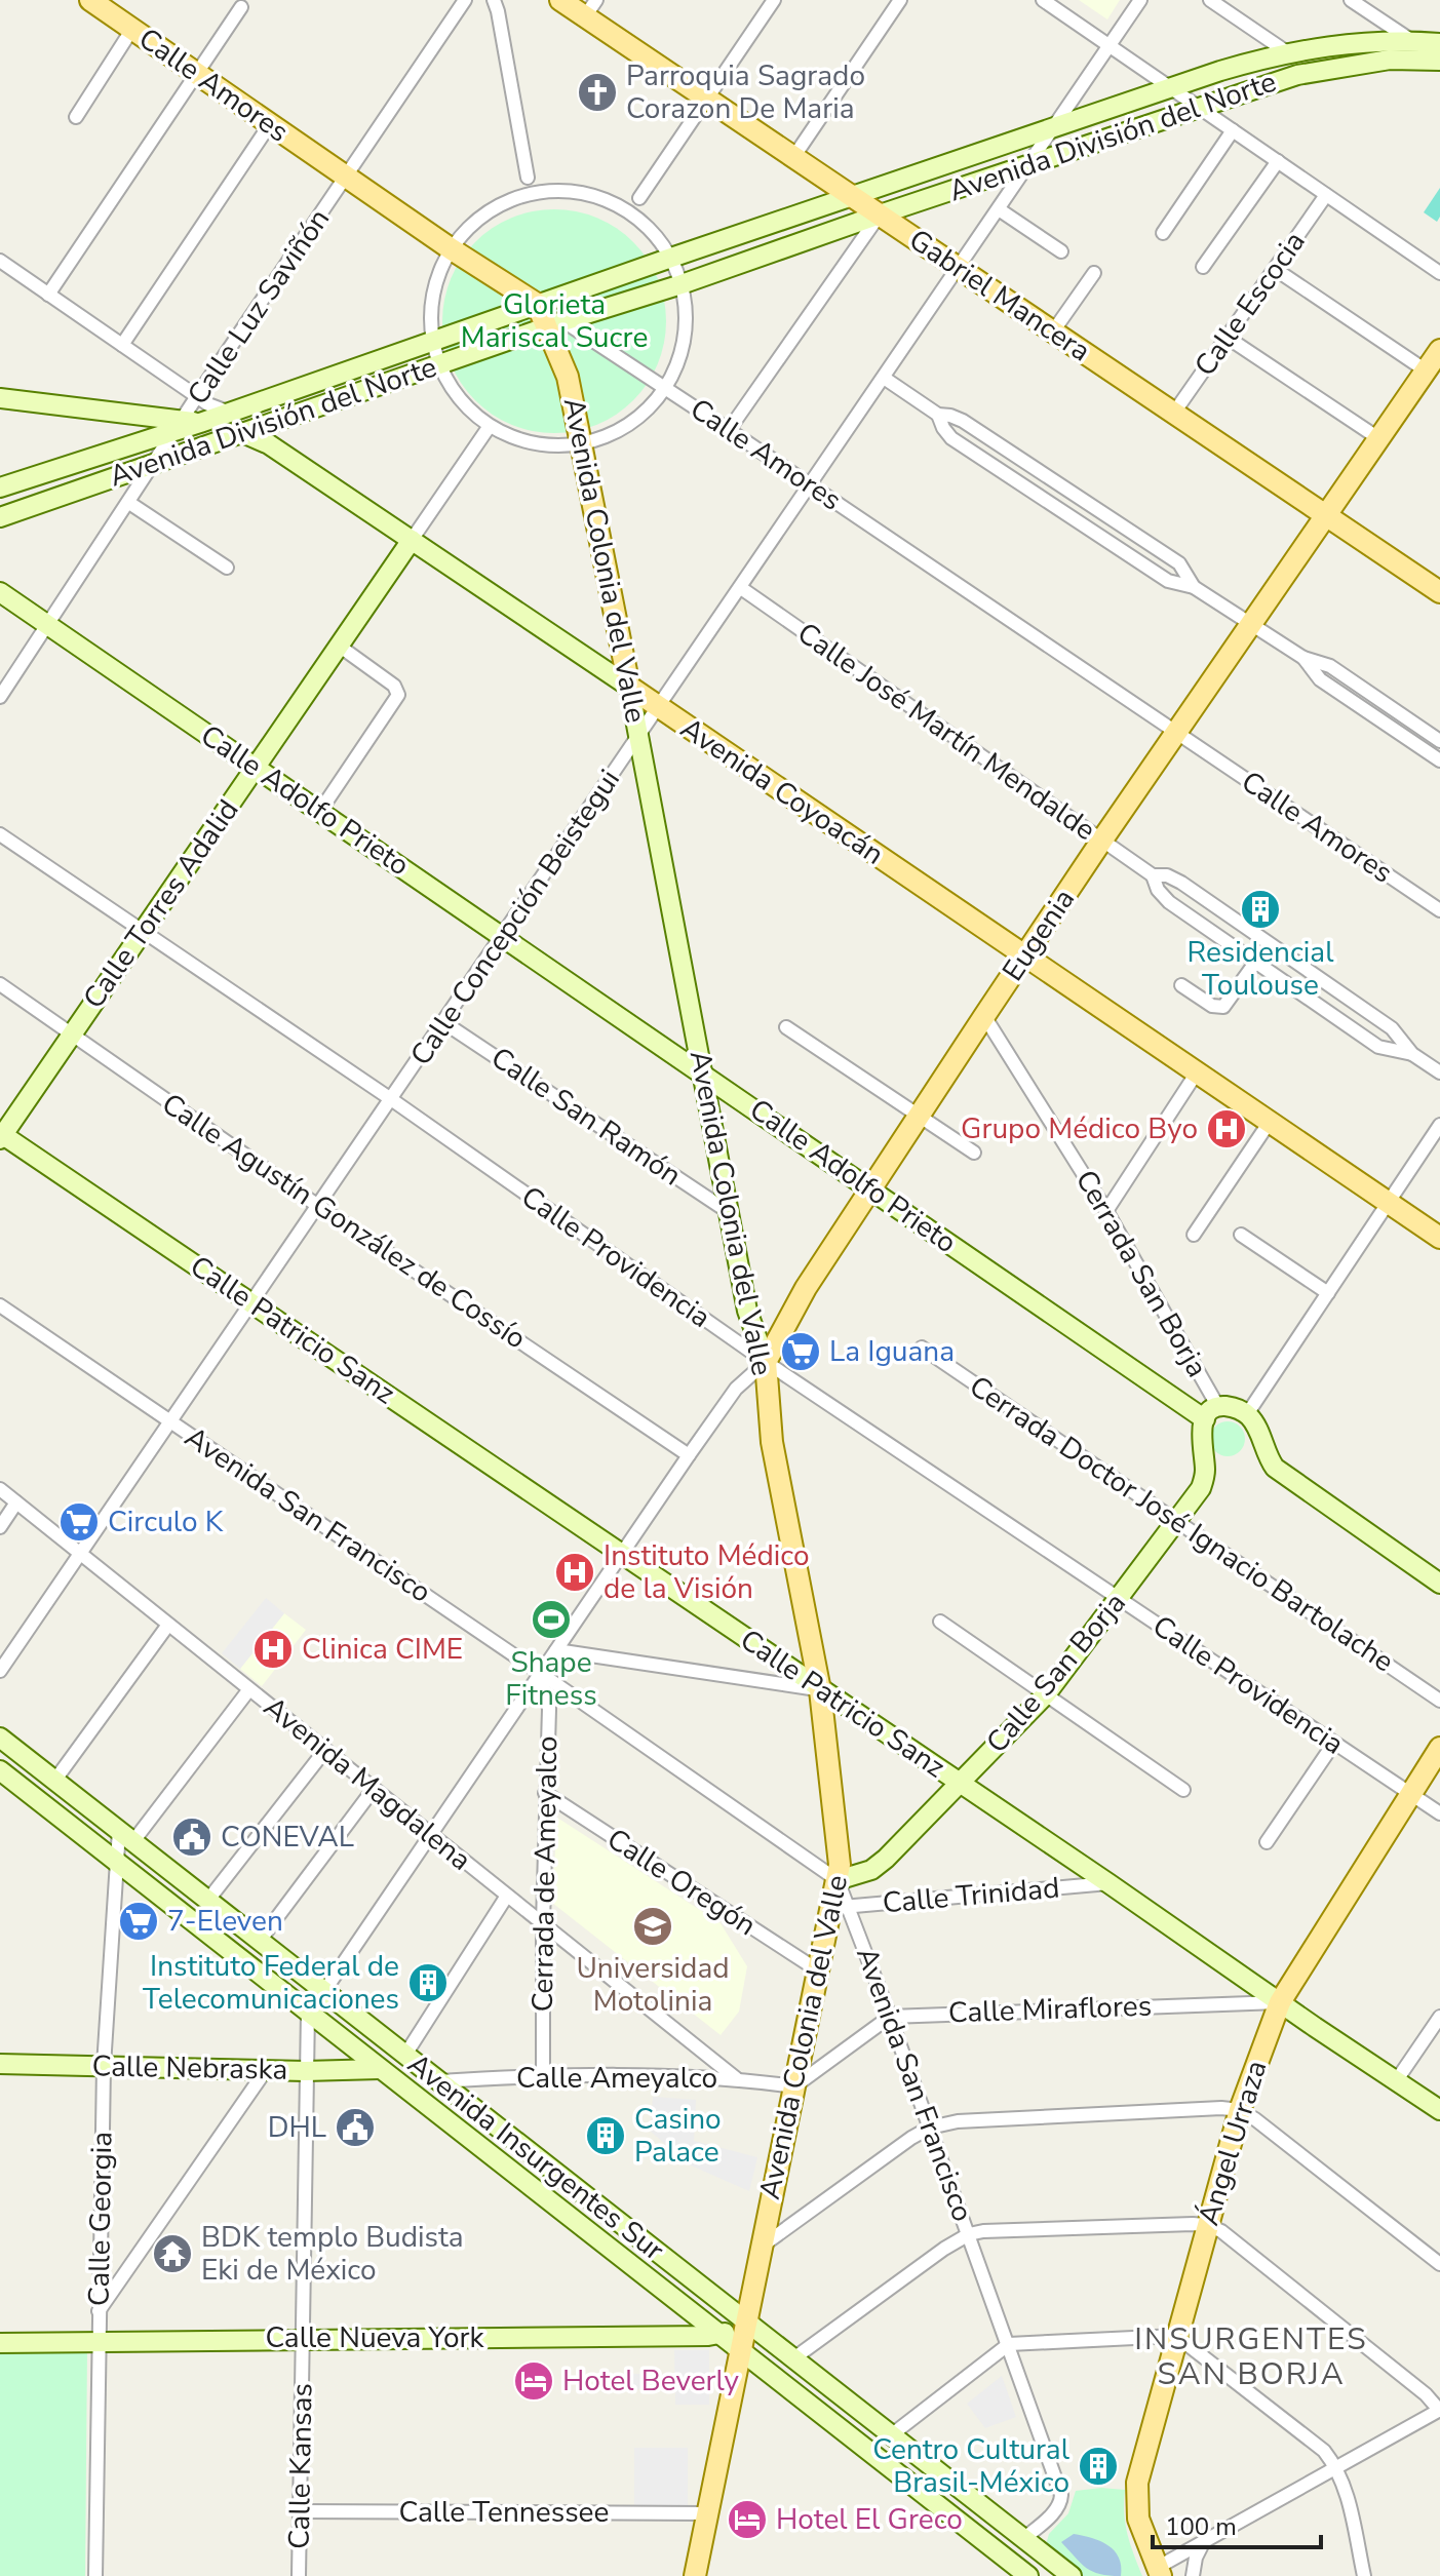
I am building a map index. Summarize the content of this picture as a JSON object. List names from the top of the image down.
{
  "streets": {
    "main road": [
      "Calle Amores",
      "Gabriel Mancera",
      "Avenida Colonia del Valle",
      "Avenida Coyoacán",
      "Eugenia",
      "Ángel Urraza"
    ],
    "street": [
      "Avenida División del Norte",
      "Calle Escocia",
      "Calle Luz Saviñón",
      "Calle José Martín Mendalde",
      "Calle Adolfo Prieto",
      "Calle Torres Adalid",
      "Calle Concepción Beistegui",
      "Calle San Ramón",
      "Calle Agustín González de Cossío",
      "Calle Providencia",
      "Cerrada San Borja",
      "Calle Patricio Sanz",
      "Avenida San Francisco",
      "Cerrada Doctor José Ignacio Bartolache",
      "Calle San Borja",
      "Avenida Magdalena",
      "Cerrada de Ameyalco",
      "Calle Oregón",
      "Calle Trinidad",
      "Calle Miraflores",
      "Calle Nebraska",
      "Calle Ameyalco",
      "Avenida Insurgentes Sur",
      "Calle Georgia",
      "Calle Nueva York",
      "Calle Kansas",
      "Calle Tennessee"
    ]
  },
  "crossings": [
    ["Calle Amores", "Avenida División del Norte"],
    ["Calle Amores", "Calle Luz Saviñón"],
    ["Calle Amores", "Avenida Colonia del Valle"],
    ["Calle Amores", "Calle Concepción Beistegui"],
    ["Calle Amores", "Eugenia"],
    ["Avenida División del Norte", "Gabriel Mancera"],
    ["Avenida División del Norte", "Calle Luz Saviñón"],
    ["Avenida División del Norte", "Avenida Colonia del Valle"],
    ["Avenida División del Norte", "Avenida Coyoacán"],
    ["Avenida División del Norte", "Calle Concepción Beistegui"],
    ["Gabriel Mancera", "Calle Escocia"],
    ["Gabriel Mancera", "Calle Concepción Beistegui"],
    ["Gabriel Mancera", "Eugenia"],
    ["Calle Luz Saviñón", "Avenida Coyoacán"],
    ["Calle Luz Saviñón", "Calle Adolfo Prieto"],
    ["Avenida Colonia del Valle", "Avenida Coyoacán"],
    ["Avenida Colonia del Valle", "Calle Adolfo Prieto"],
    ["Avenida Colonia del Valle", "Calle Concepción Beistegui"],
    ["Avenida Colonia del Valle", "Eugenia"],
    ["Avenida Colonia del Valle", "Calle San Ramón"],
    ["Avenida Colonia del Valle", "Calle Providencia"],
    ["Avenida Colonia del Valle", "Calle Patricio Sanz"],
    ["Avenida Colonia del Valle", "Avenida San Francisco"],
    ["Avenida Colonia del Valle", "Calle San Borja"],
    ["Avenida Colonia del Valle", "Calle Oregón"],
    ["Avenida Colonia del Valle", "Calle Trinidad"],
    ["Avenida Colonia del Valle", "Calle Ameyalco"],
    ["Avenida Colonia del Valle", "Avenida Insurgentes Sur"],
    ["Avenida Colonia del Valle", "Calle Nueva York"],
    ["Avenida Colonia del Valle", "Calle Tennessee"],
    ["Calle José Martín Mendalde", "Calle Concepción Beistegui"],
    ["Calle José Martín Mendalde", "Eugenia"],
    ["Avenida Coyoacán", "Calle Torres Adalid"],
    ["Avenida Coyoacán", "Calle Concepción Beistegui"],
    ["Avenida Coyoacán", "Eugenia"],
    ["Calle Adolfo Prieto", "Calle Torres Adalid"],
    ["Calle Adolfo Prieto", "Calle Concepción Beistegui"],
    ["Calle Adolfo Prieto", "Eugenia"],
    ["Calle Adolfo Prieto", "Cerrada San Borja"],
    ["Calle Adolfo Prieto", "Calle San Borja"],
    ["Calle Torres Adalid", "Calle Agustín González de Cossío"],
    ["Calle Torres Adalid", "Calle Providencia"],
    ["Calle Torres Adalid", "Calle Patricio Sanz"],
    ["Calle Concepción Beistegui", "Calle San Ramón"],
    ["Calle Concepción Beistegui", "Calle Agustín González de Cossío"],
    ["Calle Concepción Beistegui", "Calle Providencia"],
    ["Calle Concepción Beistegui", "Calle Patricio Sanz"],
    ["Calle Concepción Beistegui", "Avenida San Francisco"],
    ["Calle Concepción Beistegui", "Avenida Magdalena"],
    ["Eugenia", "Calle Providencia"],
    ["Eugenia", "Cerrada San Borja"],
    ["Calle Providencia", "Calle San Borja"],
    ["Calle Providencia", "Ángel Urraza"],
    ["Cerrada San Borja", "Calle San Borja"],
    ["Calle Patricio Sanz", "Calle San Borja"],
    ["Calle Patricio Sanz", "Calle Trinidad"],
    ["Calle Patricio Sanz", "Calle Miraflores"],
    ["Calle Patricio Sanz", "Ángel Urraza"],
    ["Avenida San Francisco", "Calle San Borja"],
    ["Avenida San Francisco", "Cerrada de Ameyalco"],
    ["Avenida San Francisco", "Calle Trinidad"],
    ["Avenida San Francisco", "Calle Miraflores"],
    ["Avenida San Francisco", "Avenida Insurgentes Sur"],
    ["Cerrada Doctor José Ignacio Bartolache", "Calle San Borja"],
    ["Avenida Magdalena", "Cerrada de Ameyalco"],
    ["Avenida Magdalena", "Calle Ameyalco"],
    ["Cerrada de Ameyalco", "Calle Oregón"],
    ["Cerrada de Ameyalco", "Calle Ameyalco"],
    ["Calle Miraflores", "Ángel Urraza"],
    ["Calle Nebraska", "Avenida Insurgentes Sur"],
    ["Calle Nebraska", "Calle Georgia"],
    ["Calle Nebraska", "Calle Kansas"],
    ["Calle Ameyalco", "Avenida Insurgentes Sur"],
    ["Avenida Insurgentes Sur", "Calle Georgia"],
    ["Avenida Insurgentes Sur", "Calle Nueva York"],
    ["Avenida Insurgentes Sur", "Calle Kansas"],
    ["Calle Georgia", "Calle Nueva York"],
    ["Calle Nueva York", "Calle Kansas"],
    ["Calle Kansas", "Calle Tennessee"]
  ],
  "districts": ["INSURGENTES SAN BORJA"],
  "parks": ["Glorieta Mariscal Sucre"],
  "places": {
    "church": ["Parroquia Sagrado Corazon De Maria"],
    "building": [
      "Residencial Toulouse",
      "Instituto Federal de Telecomunicaciones",
      "Casino Palace",
      "Centro Cultural Brasil-México"
    ],
    "hospital": ["Grupo Médico Byo", "Instituto Médico de la Visión", "Clinica CIME"],
    "supermarket": ["La Iguana", "Circulo K", "7-Eleven"],
    "sports": ["Shape Fitness"],
    "public building": ["CONEVAL", "DHL"],
    "school or university": ["Universidad Motolinia"],
    "temple": ["BDK templo Budista Eki de México"],
    "hotel": ["Hotel Beverly", "Hotel El Greco"]
  },
  "scale_bar": "100 m"
}
